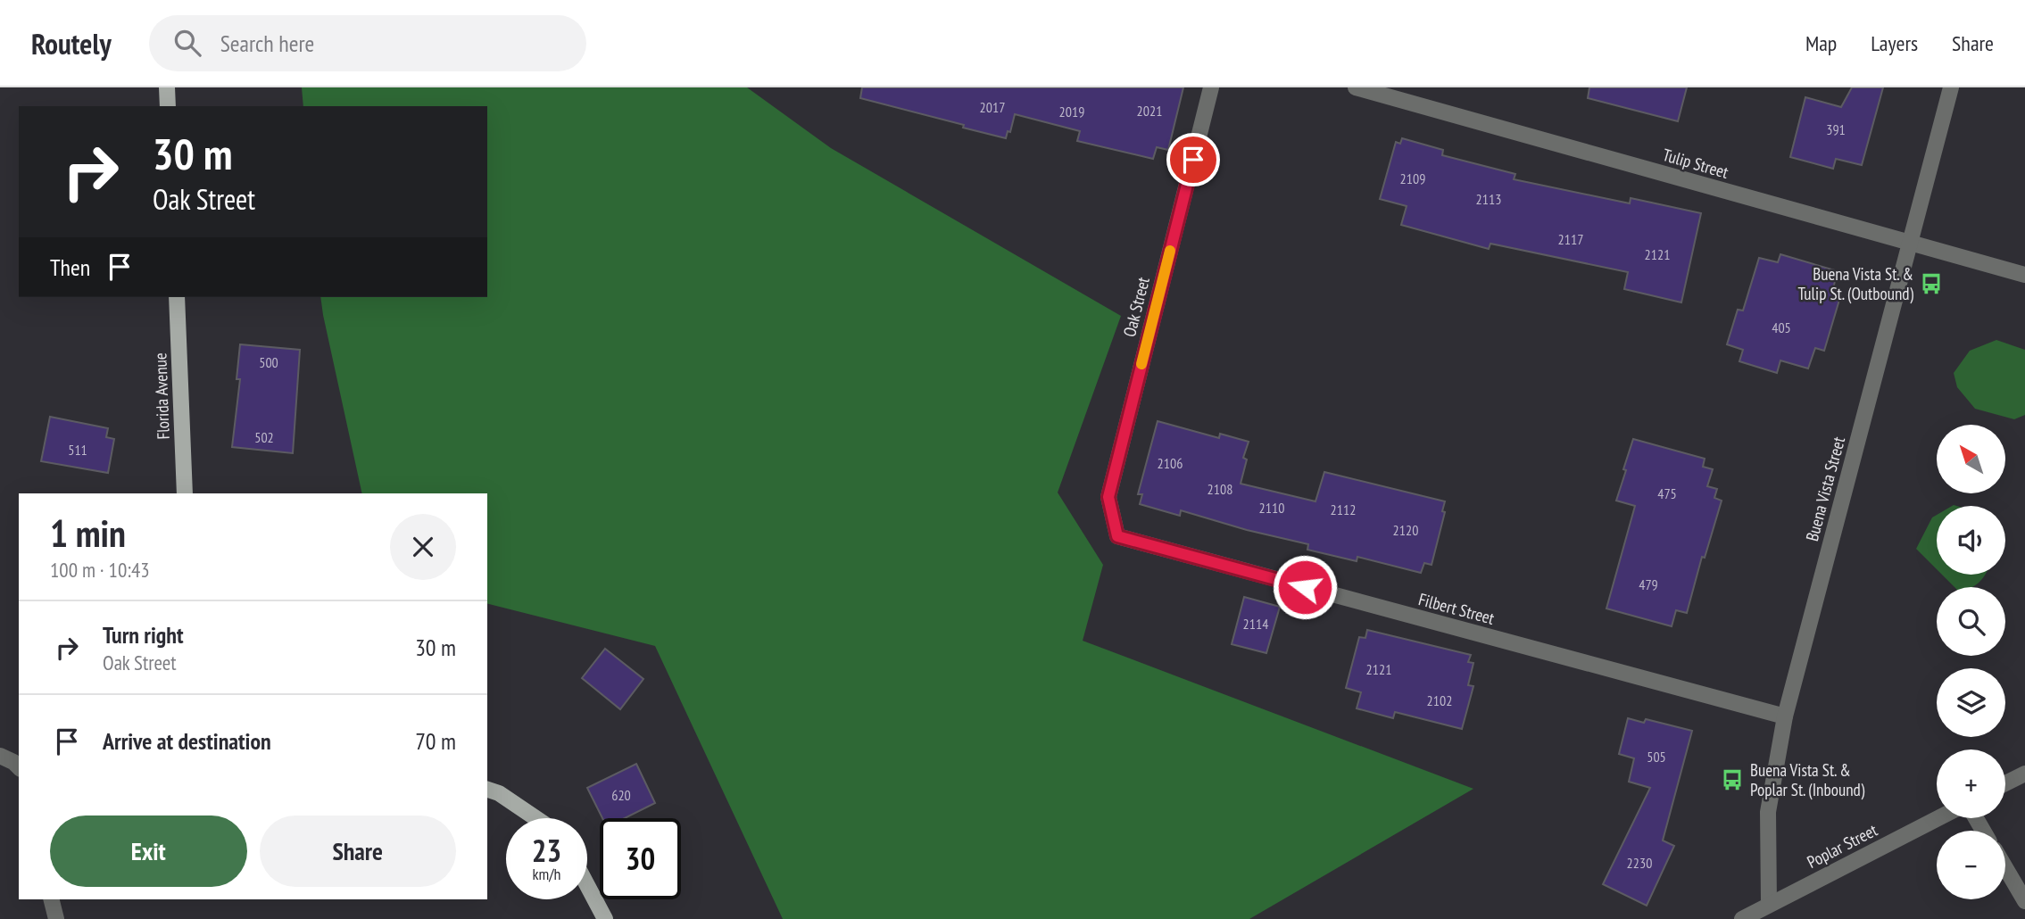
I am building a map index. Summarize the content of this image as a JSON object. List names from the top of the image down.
{
  "streets": {
    "main road": ["Florida Avenue"],
    "street": [
      "Tulip Street",
      "Oak Street",
      "Buena Vista Street",
      "Filbert Street",
      "Poplar Street"
    ]
  },
  "crossings": [
    ["Tulip Street", "Buena Vista Street"],
    ["Oak Street", "Filbert Street"],
    ["Buena Vista Street", "Filbert Street"],
    ["Buena Vista Street", "Poplar Street"]
  ],
  "places": {
    "bus stop": ["Buena Vista St. & Tulip St. (Outbound)", "Buena Vista St. & Poplar St. (Inbound)"]
  },
  "house_numbers": [
    "2017",
    "2021",
    "2019",
    "391",
    "2109",
    "2113",
    "2117",
    "2121",
    "405",
    "500",
    "502",
    "511",
    "2106",
    "2108",
    "475",
    "2110",
    "2112",
    "2120",
    "479",
    "2114",
    "2121",
    "2102",
    "505",
    "620",
    "2230"
  ],
  "north": "top left",
  "page": {
    "header": "Routely",
    "search": "Search here",
    "nav": ["Map", "Layers", "Share"],
    "turn": ["30 m", "Oak Street"],
    "then": "Then",
    "map_buttons": ["+", "−"],
    "heading": ["1 min", "100 m · 10:43"],
    "list": [
      {
        "name": "Turn right",
        "note": "Oak Street",
        "value": "30 m"
      },
      {
        "name": "Arrive at destination",
        "value": "70 m"
      }
    ],
    "buttons": ["Exit", "Share"],
    "speed": "23 km/h",
    "limit": "30"
  }
}
